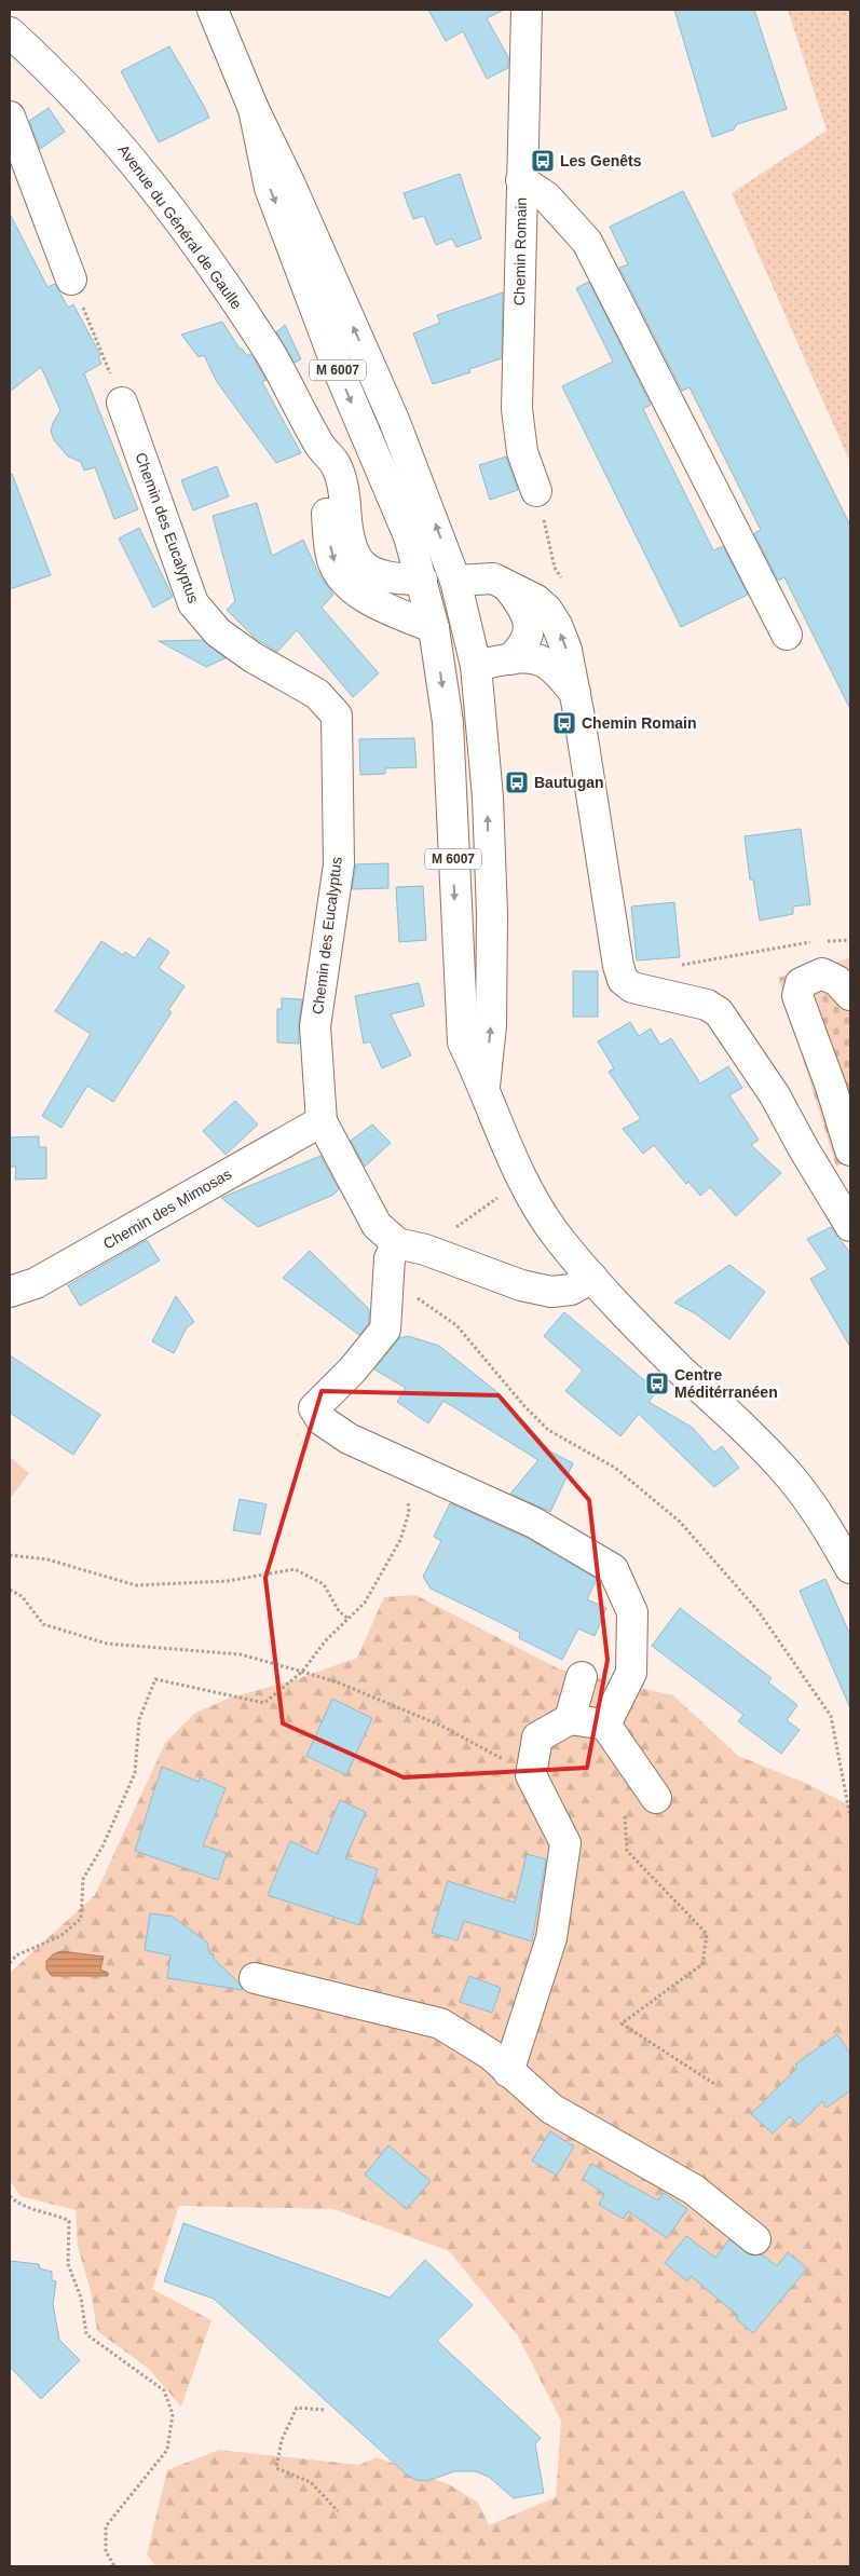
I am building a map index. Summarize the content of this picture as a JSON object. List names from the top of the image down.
{
  "streets": {
    "street": [
      "Avenue du Général de Gaulle",
      "Chemin Romain",
      "M 6007",
      "Chemin des Eucalyptus",
      "Chemin des Mimosas"
    ]
  },
  "crossings": [
    ["Avenue du Général de Gaulle", "M 6007"],
    ["M 6007", "Chemin des Eucalyptus"],
    ["Chemin des Eucalyptus", "Chemin des Mimosas"]
  ],
  "places": {
    "bus stop": [
      "Les Genêts",
      "Chemin Romain",
      "Bautugan",
      "Centre Méditérranéen"
    ]
  }
}
